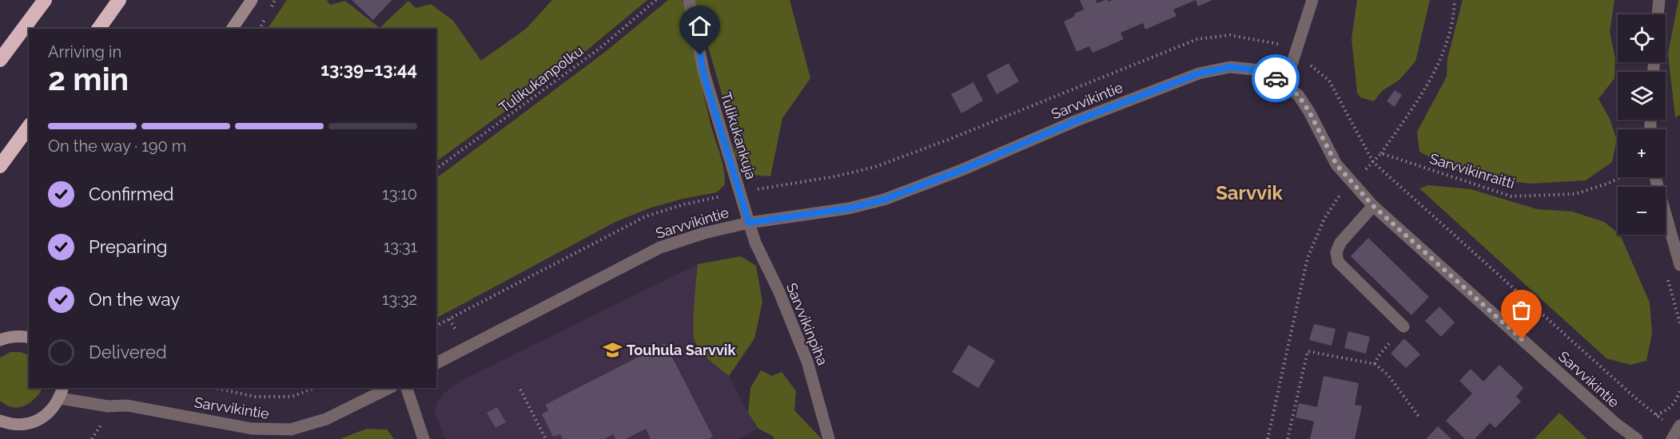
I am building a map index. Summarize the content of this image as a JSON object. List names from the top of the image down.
{
  "streets": {
    "street": ["Sarvvikintie", "Tulikukankuja", "Sarvvikinpiha"],
    "path": ["Tulikukanpolku", "Sarvvikinraitti"]
  },
  "crossings": [
    ["Sarvvikintie", "Tulikukankuja"],
    ["Sarvvikintie", "Sarvvikinpiha"],
    ["Tulikukankuja", "Sarvvikinpiha"]
  ],
  "districts": ["Sarvvik"],
  "places": {
    "school or university": ["Touhula Sarvvik"]
  },
  "page": {
    "map_buttons": ["+", "−"],
    "heading": ["2 min", "Arriving in", "13:39–13:44"],
    "bar": "On the way · 190 m",
    "list": [
      ["Confirmed", "13:10"],
      ["Preparing", "13:31"],
      ["On the way", "13:32"],
      "Delivered"
    ]
  }
}
